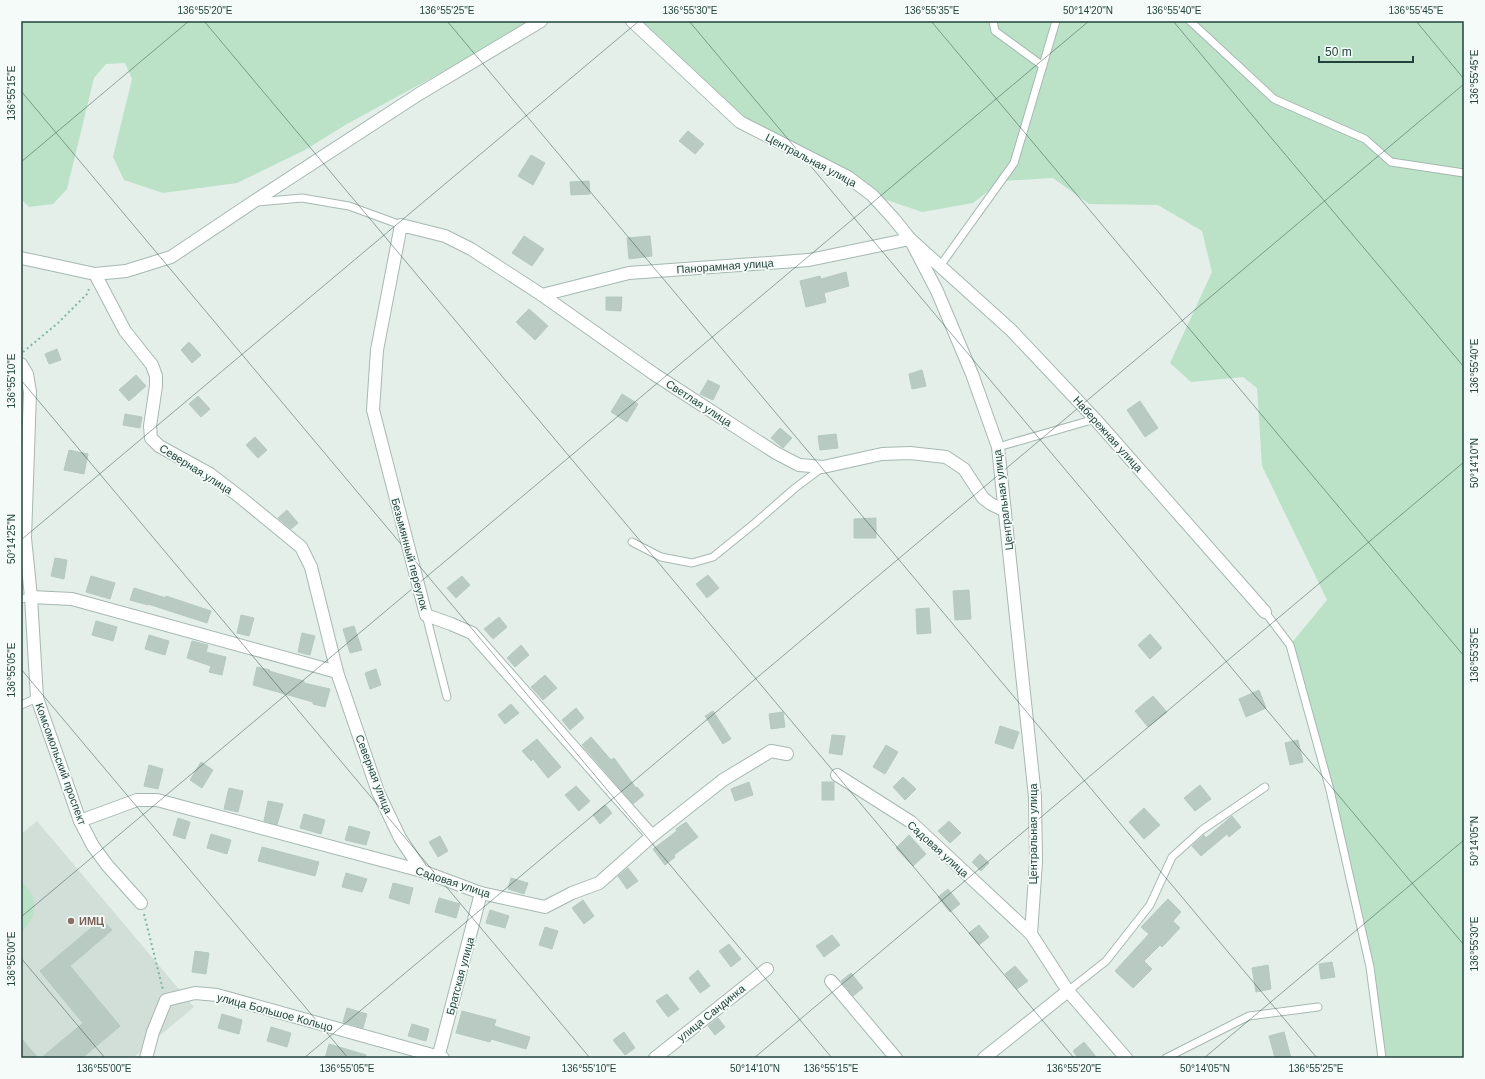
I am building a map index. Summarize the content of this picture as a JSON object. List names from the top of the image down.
{
  "streets": {
    "street": [
      "Центральная улица",
      "Панорамная улица",
      "Светлая улица",
      "Набережная улица",
      "Северная улица",
      "Безымянный переулок",
      "Комсомольский проспект",
      "Садовая улица",
      "Братская улица",
      "улица Большое Кольцо",
      "улица Сандинка"
    ]
  },
  "crossings": [
    ["Центральная улица", "Панорамная улица"],
    ["Центральная улица", "Светлая улица"],
    ["Центральная улица", "Набережная улица"],
    ["Центральная улица", "Садовая улица"],
    ["Панорамная улица", "Светлая улица"],
    ["Панорамная улица", "Набережная улица"],
    ["Светлая улица", "Безымянный переулок"],
    ["Северная улица", "Садовая улица"],
    ["Безымянный переулок", "Садовая улица"],
    ["Комсомольский проспект", "Садовая улица"],
    ["Садовая улица", "Братская улица"],
    ["Братская улица", "улица Большое Кольцо"]
  ],
  "places": ["ИМЦ"],
  "scale_bar": "50 m",
  "coordinates": [
    "136°55'20\"E",
    "136°55'25\"E",
    "136°55'30\"E",
    "136°55'35\"E",
    "50°14'20\"N",
    "136°55'40\"E",
    "136°55'45\"E",
    "136°55'15\"E",
    "136°55'10\"E",
    "50°14'10\"N",
    "50°14'25\"N",
    "136°55'05\"E",
    "50°14'05\"N",
    "136°55'00\"E"
  ]
}
